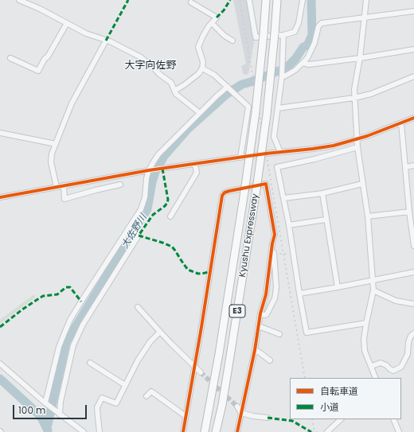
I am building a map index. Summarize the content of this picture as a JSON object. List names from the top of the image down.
{
  "streets": {
    "highway": ["Kyushu Expressway", "E3"]
  },
  "districts": ["大字向佐野"],
  "water": ["大佐野川"],
  "legend": ["自転車道", "小道"],
  "scale_bar": "100 m"
}
